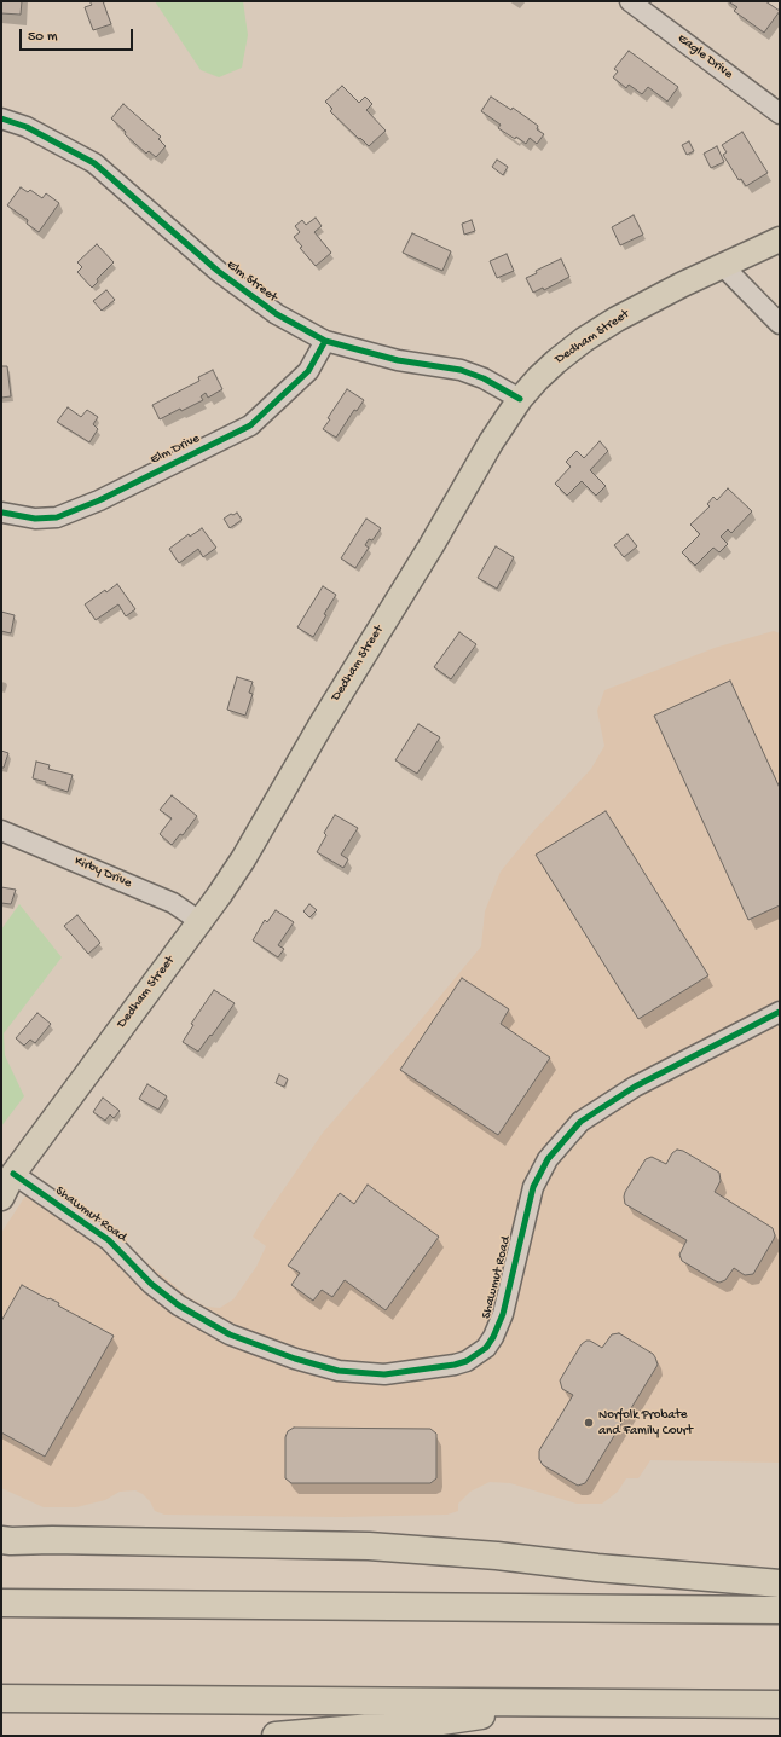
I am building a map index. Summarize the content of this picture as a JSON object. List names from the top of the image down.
{
  "streets": {
    "main road": ["Dedham Street"],
    "street": [
      "Eagle Drive",
      "Elm Street",
      "Elm Drive",
      "Kirby Drive",
      "Shawmut Road"
    ]
  },
  "crossings": [
    ["Elm Street", "Dedham Street"],
    ["Elm Street", "Elm Drive"],
    ["Dedham Street", "Kirby Drive"],
    ["Dedham Street", "Shawmut Road"]
  ],
  "places": ["Norfolk Probate and Family Court"],
  "scale_bar": "50 m"
}
